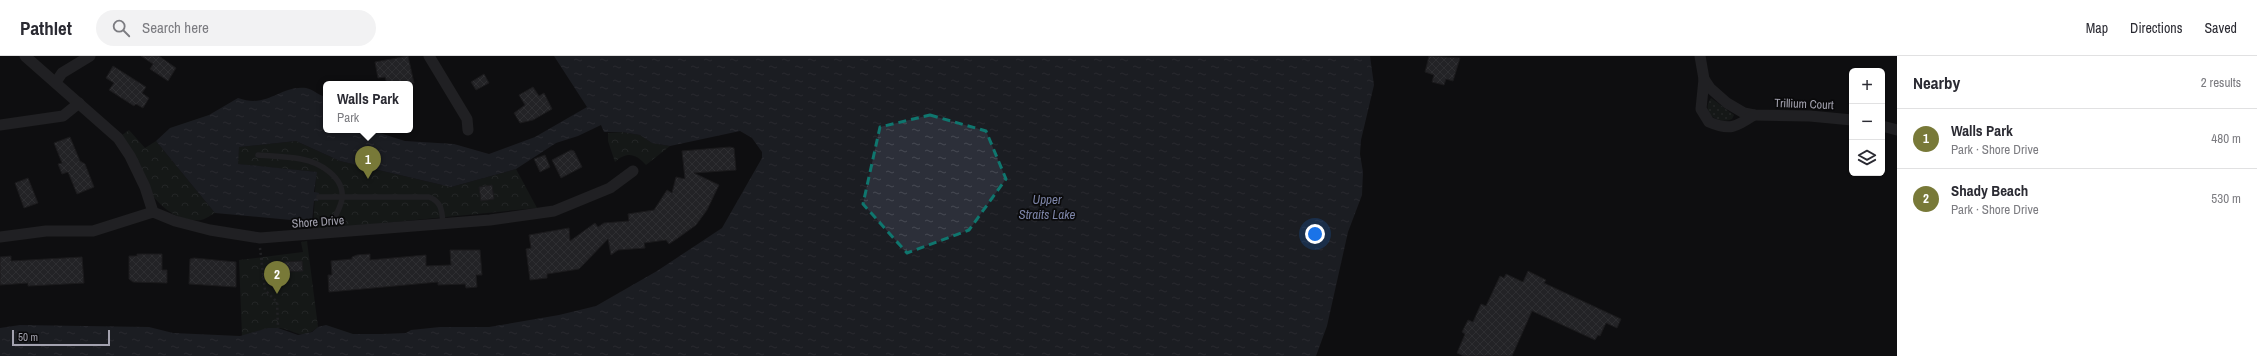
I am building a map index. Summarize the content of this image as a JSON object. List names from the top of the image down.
{
  "streets": {
    "street": ["Trillium Court", "Shore Drive"]
  },
  "water": ["Upper Straits Lake"],
  "scale_bar": "50 m",
  "page": {
    "header": "Pathlet",
    "search": "Search here",
    "nav": ["Map", "Directions", "Saved"],
    "heading": ["Nearby", "2 results"],
    "map_buttons": ["+", "−"],
    "popup": ["Walls Park", "Park"],
    "list": [
      {
        "mark": "1",
        "name": "Walls Park",
        "note": "Park · Shore Drive",
        "value": "480 m"
      },
      {
        "mark": "2",
        "name": "Shady Beach",
        "note": "Park · Shore Drive",
        "value": "530 m"
      }
    ],
    "pins": ["1", "2"],
    "scale": "50 m"
  }
}
